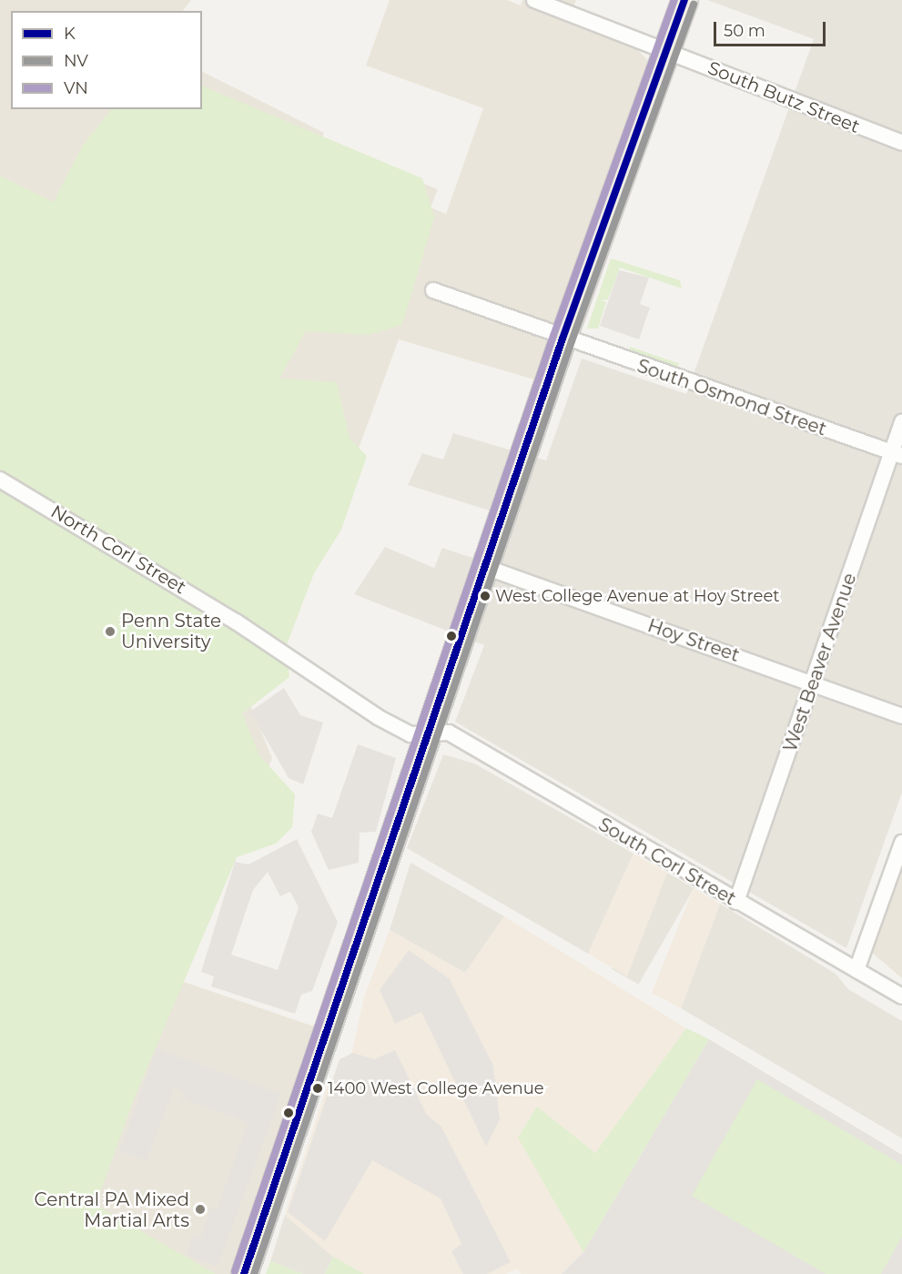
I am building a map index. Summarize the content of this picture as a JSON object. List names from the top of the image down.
{
  "streets": {
    "street": [
      "South Butz Street",
      "South Osmond Street",
      "North Corl Street",
      "Hoy Street",
      "West Beaver Avenue",
      "South Corl Street"
    ]
  },
  "crossings": [
    ["South Osmond Street", "West Beaver Avenue"],
    ["North Corl Street", "South Corl Street"],
    ["Hoy Street", "West Beaver Avenue"],
    ["West Beaver Avenue", "South Corl Street"]
  ],
  "places": [
    "West College Avenue at Hoy Street",
    "Penn State University",
    "1400 West College Avenue",
    "Central PA Mixed Martial Arts"
  ],
  "lines": ["transit line K", "transit line VN", "transit line NV"],
  "legend": ["K", "NV", "VN"],
  "scale_bar": "50 m"
}
